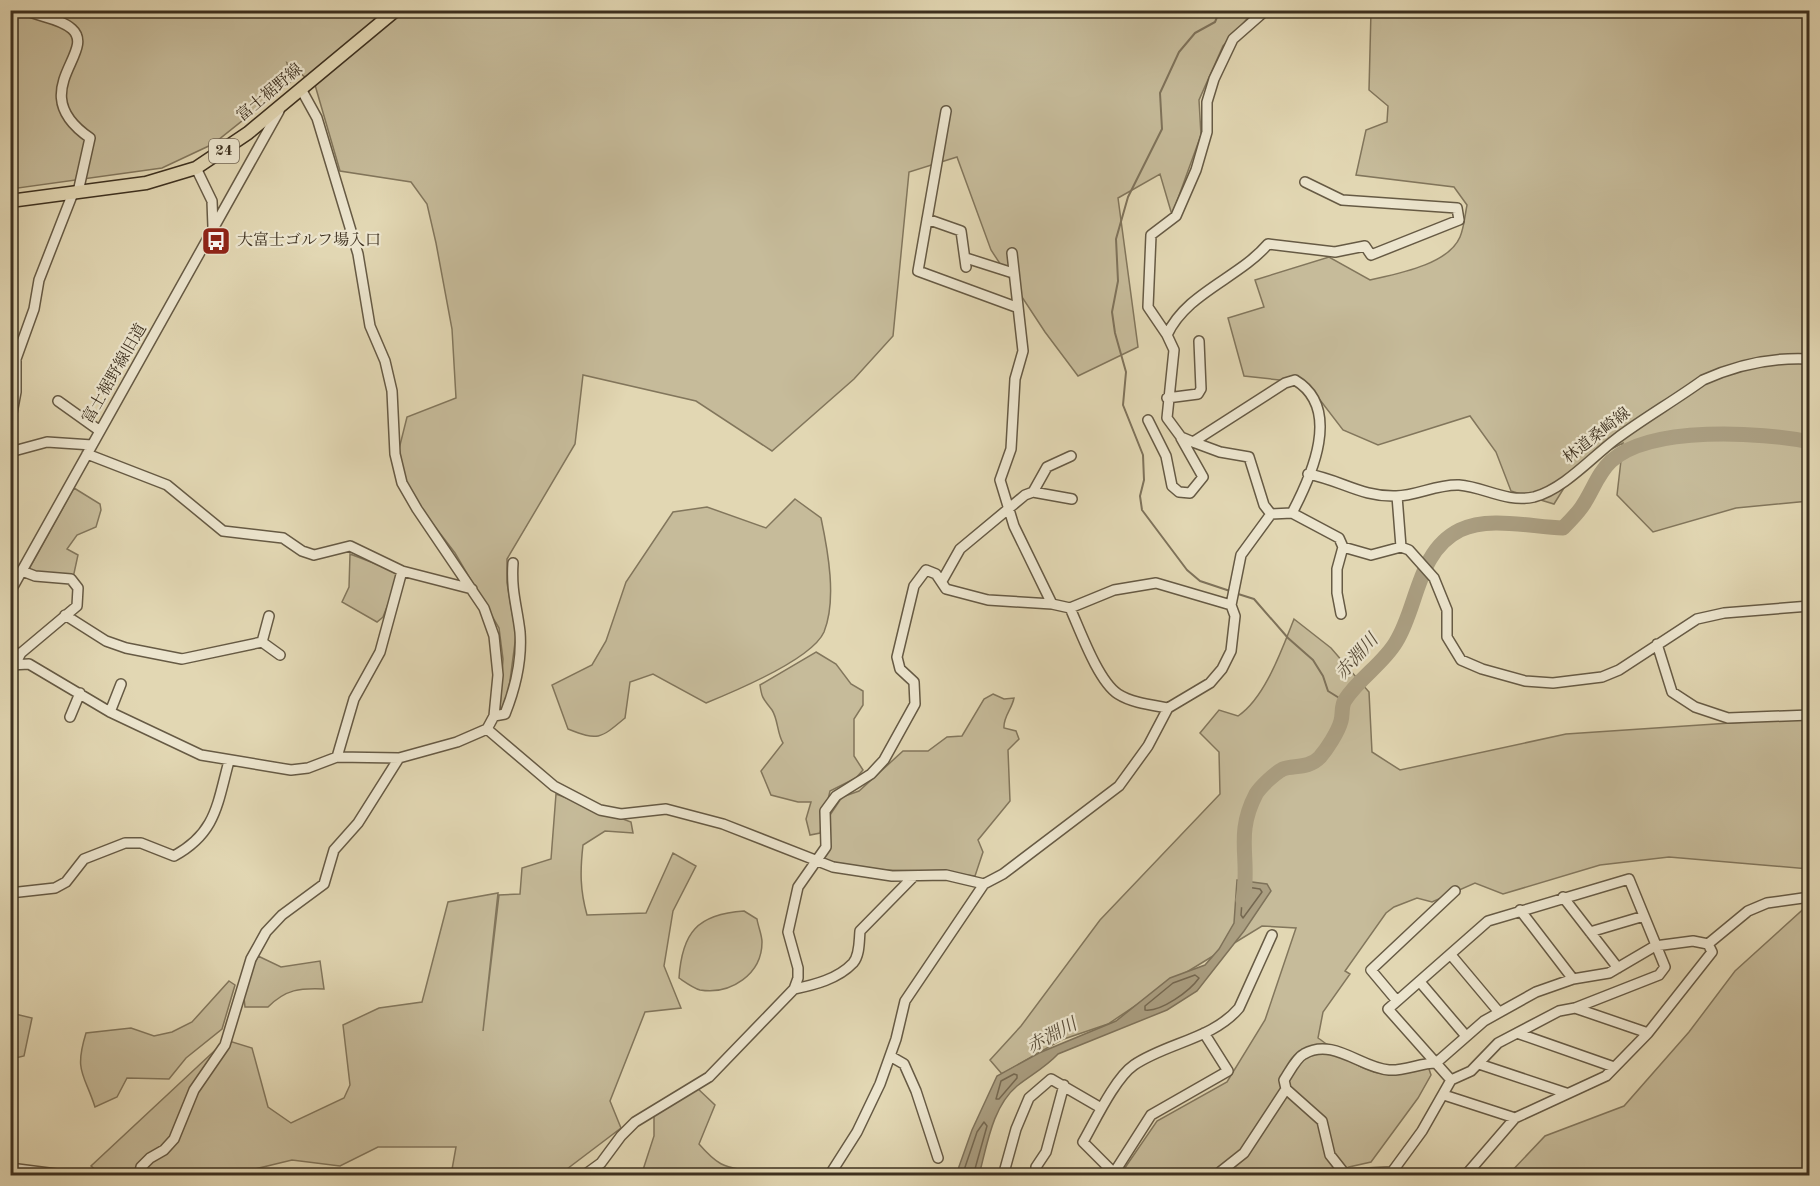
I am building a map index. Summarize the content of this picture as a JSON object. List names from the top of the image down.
{
  "streets": {
    "main road": ["富士裾野線", "24"],
    "street": ["富士裾野線旧道", "林道桑崎線"]
  },
  "crossings": [
    ["富士裾野線", "富士裾野線旧道"]
  ],
  "water": ["赤淵川"],
  "places": {
    "bus stop": ["大富士ゴルフ場入口"]
  }
}
